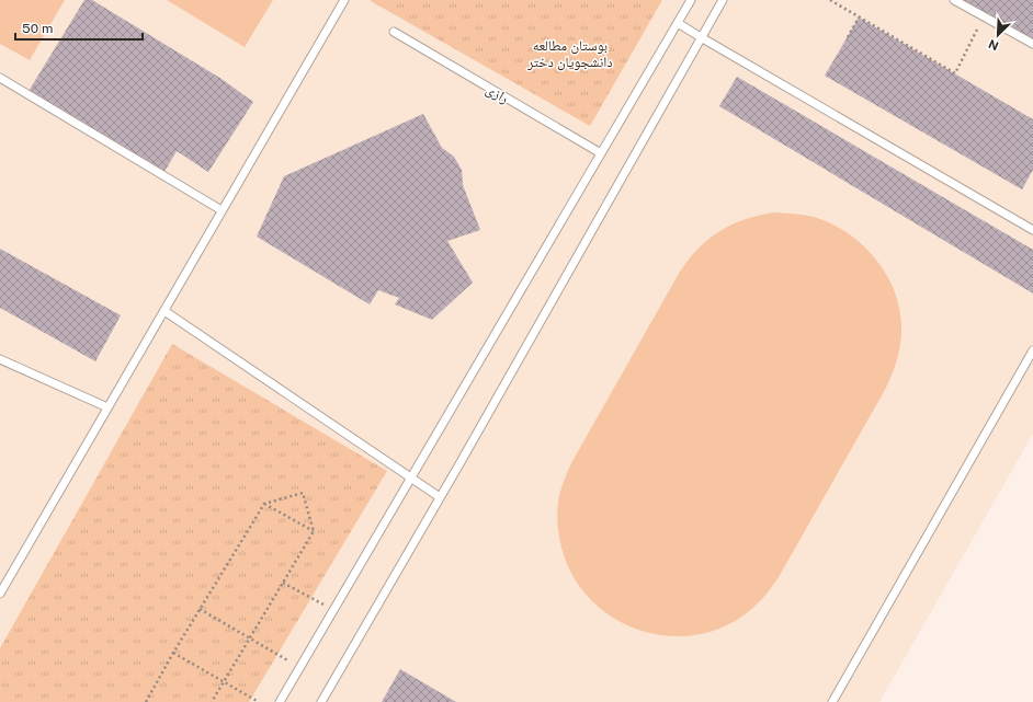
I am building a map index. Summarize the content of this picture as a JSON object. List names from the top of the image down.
{
  "streets": {
    "lane": ["رازی"]
  },
  "parks": ["بوستان مطالعه دانشجویان دختر"],
  "scale_bar": "50 m",
  "north": "bottom left"
}
